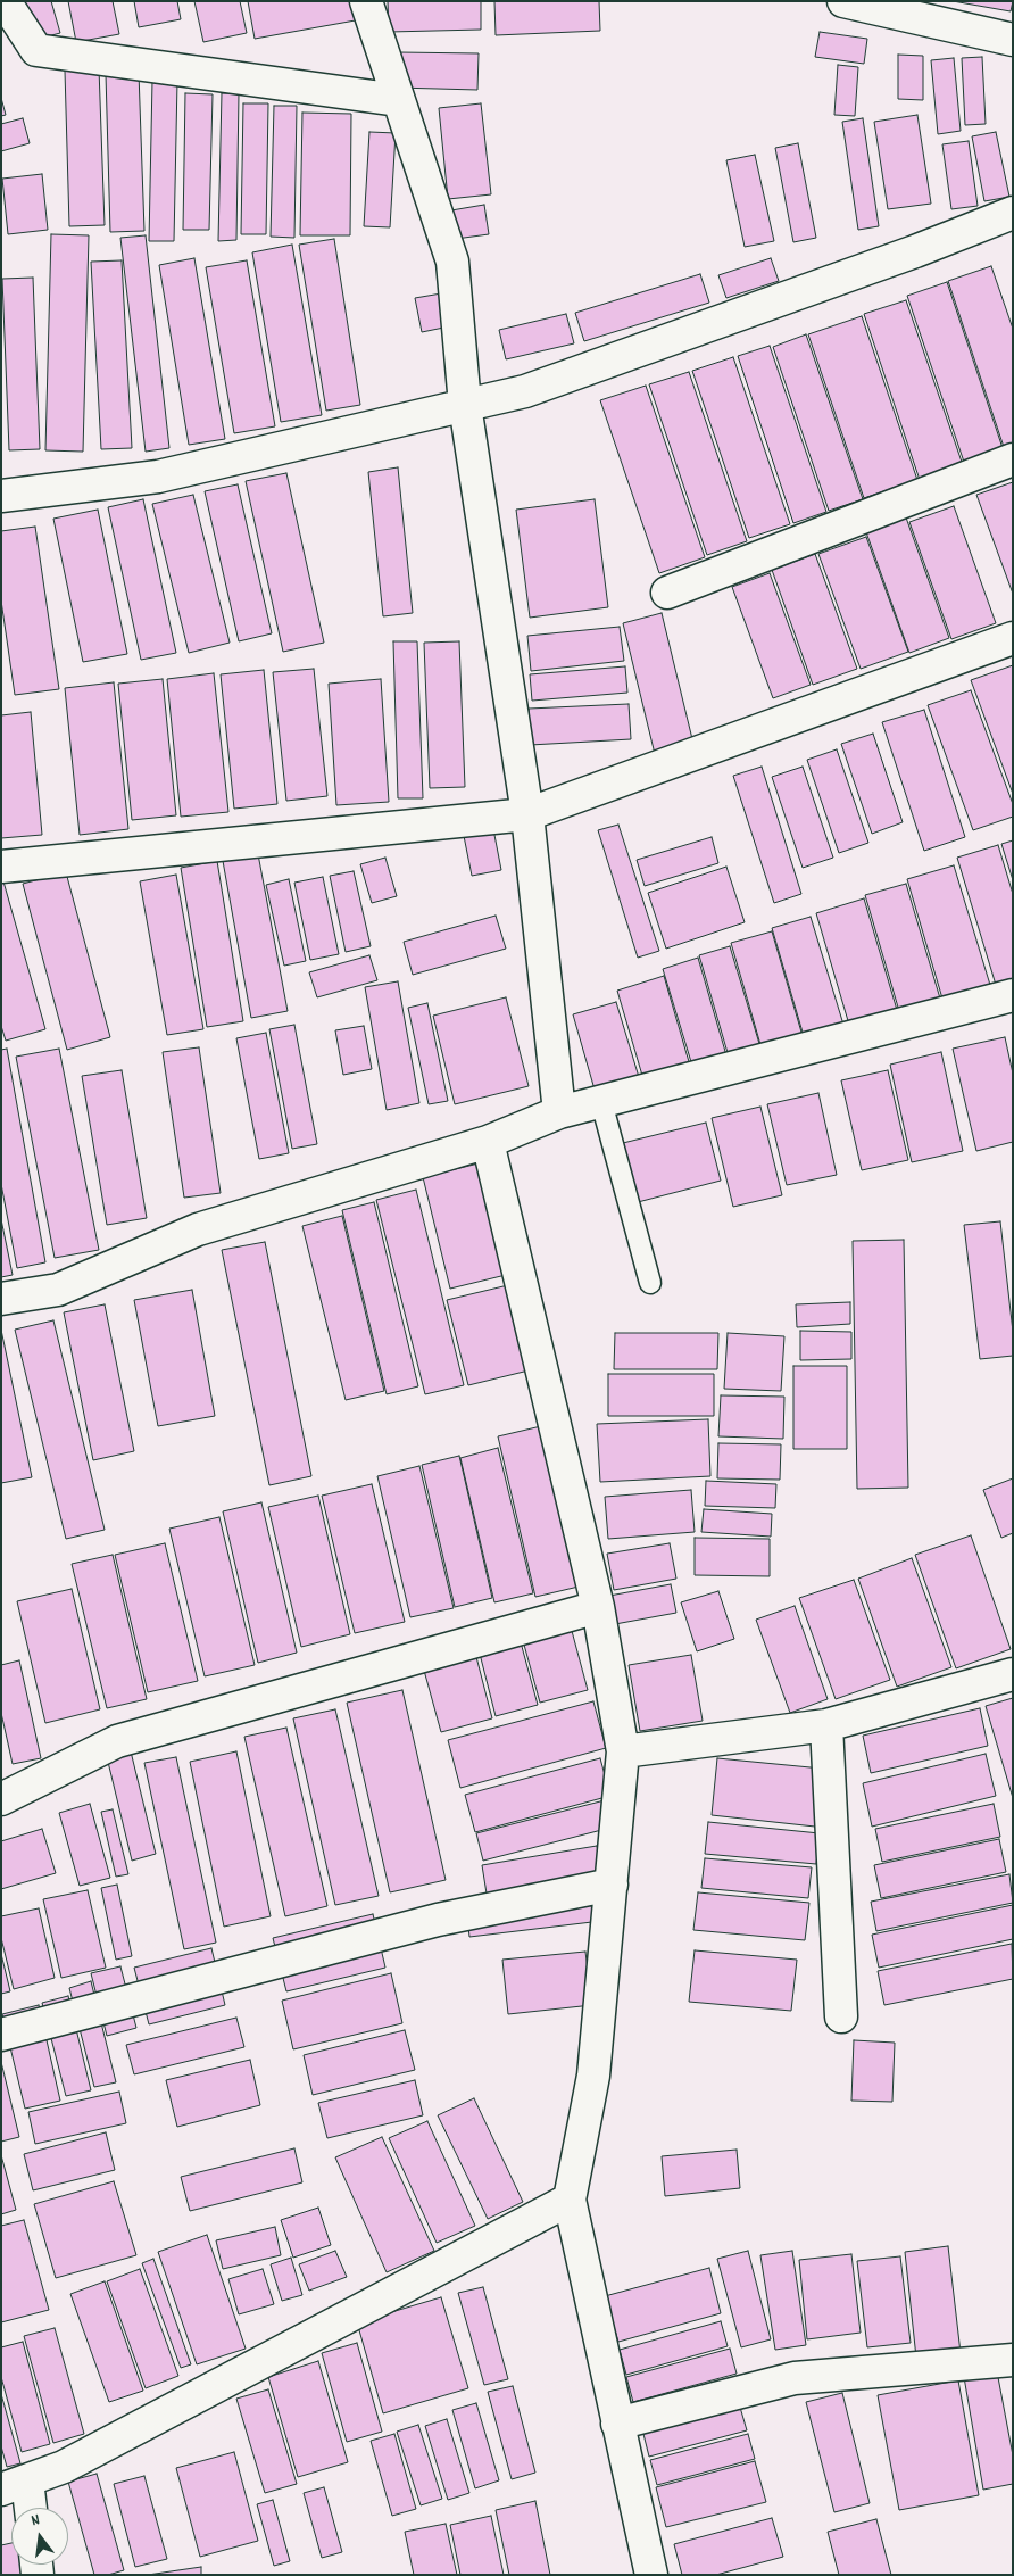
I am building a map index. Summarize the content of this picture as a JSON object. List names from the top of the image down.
{
  "north": "top"
}
